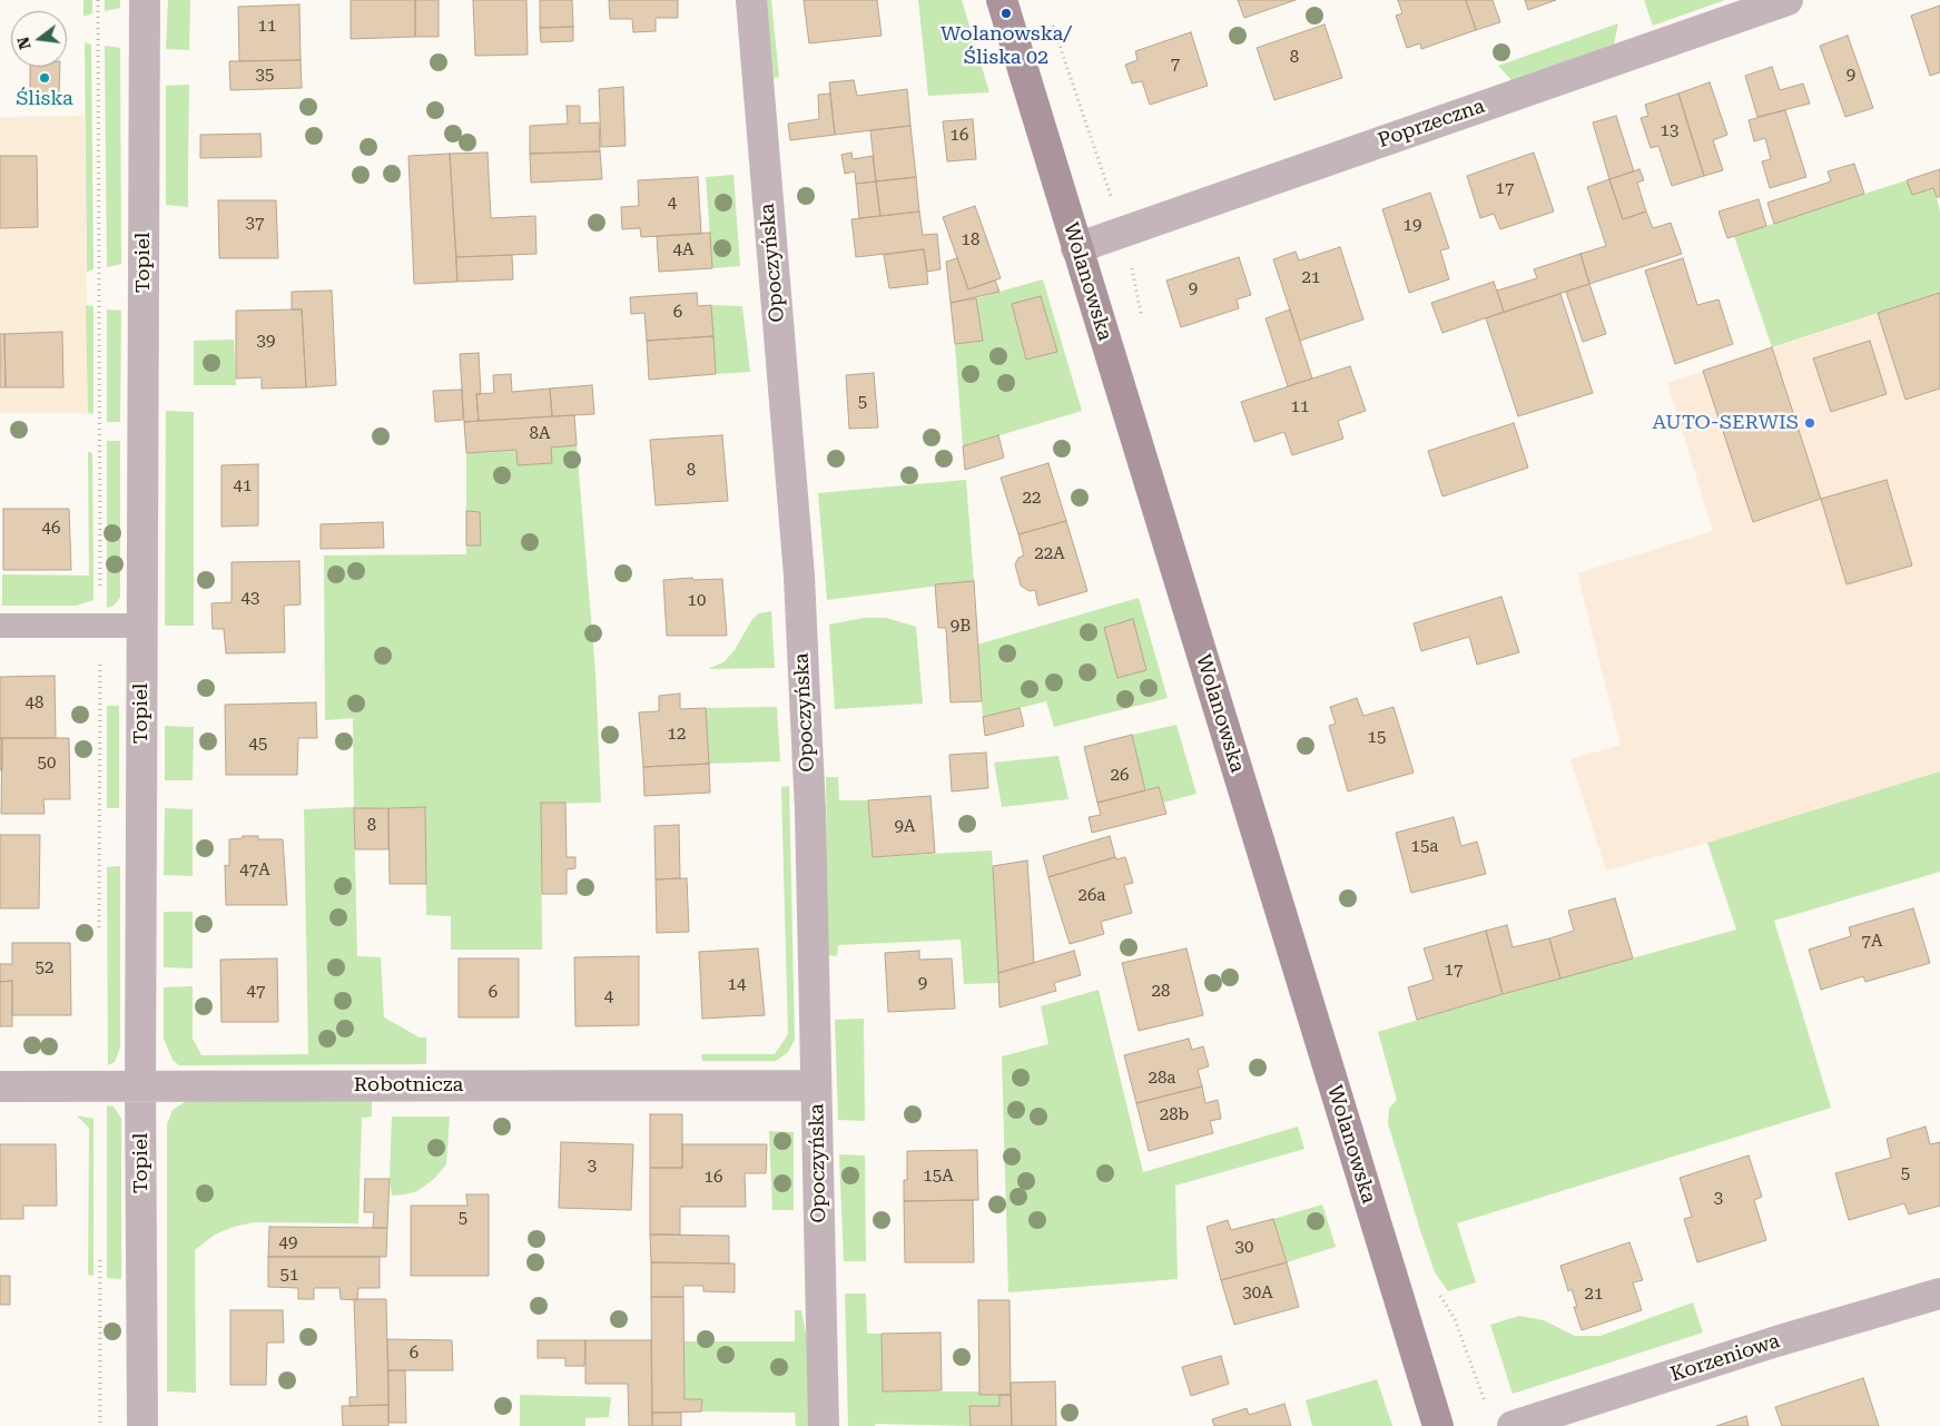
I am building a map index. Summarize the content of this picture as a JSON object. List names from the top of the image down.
{
  "streets": {
    "street": [
      "Poprzeczna",
      "Topiel",
      "Opoczyńska",
      "Wolanowska",
      "Robotnicza",
      "Korzeniowa"
    ]
  },
  "crossings": [
    ["Poprzeczna", "Wolanowska"],
    ["Topiel", "Robotnicza"],
    ["Opoczyńska", "Robotnicza"]
  ],
  "places": ["Wolanowska/ Śliska 02", "Śliska", "AUTO-SERWIS"],
  "house_numbers": [
    "11",
    "8",
    "7",
    "35",
    "9",
    "13",
    "16",
    "17",
    "4",
    "37",
    "19",
    "18",
    "4A",
    "21",
    "9",
    "6",
    "39",
    "5",
    "11",
    "8A",
    "8",
    "41",
    "22",
    "46",
    "22A",
    "43",
    "10",
    "9B",
    "48",
    "12",
    "15",
    "45",
    "50",
    "26",
    "8",
    "9A",
    "15a",
    "47A",
    "26a",
    "7A",
    "52",
    "17",
    "9",
    "14",
    "47",
    "28",
    "6",
    "4",
    "28a",
    "28b",
    "3",
    "5",
    "15A",
    "16",
    "3",
    "5",
    "49",
    "30",
    "51",
    "30A",
    "21",
    "6"
  ],
  "north": "left"
}
